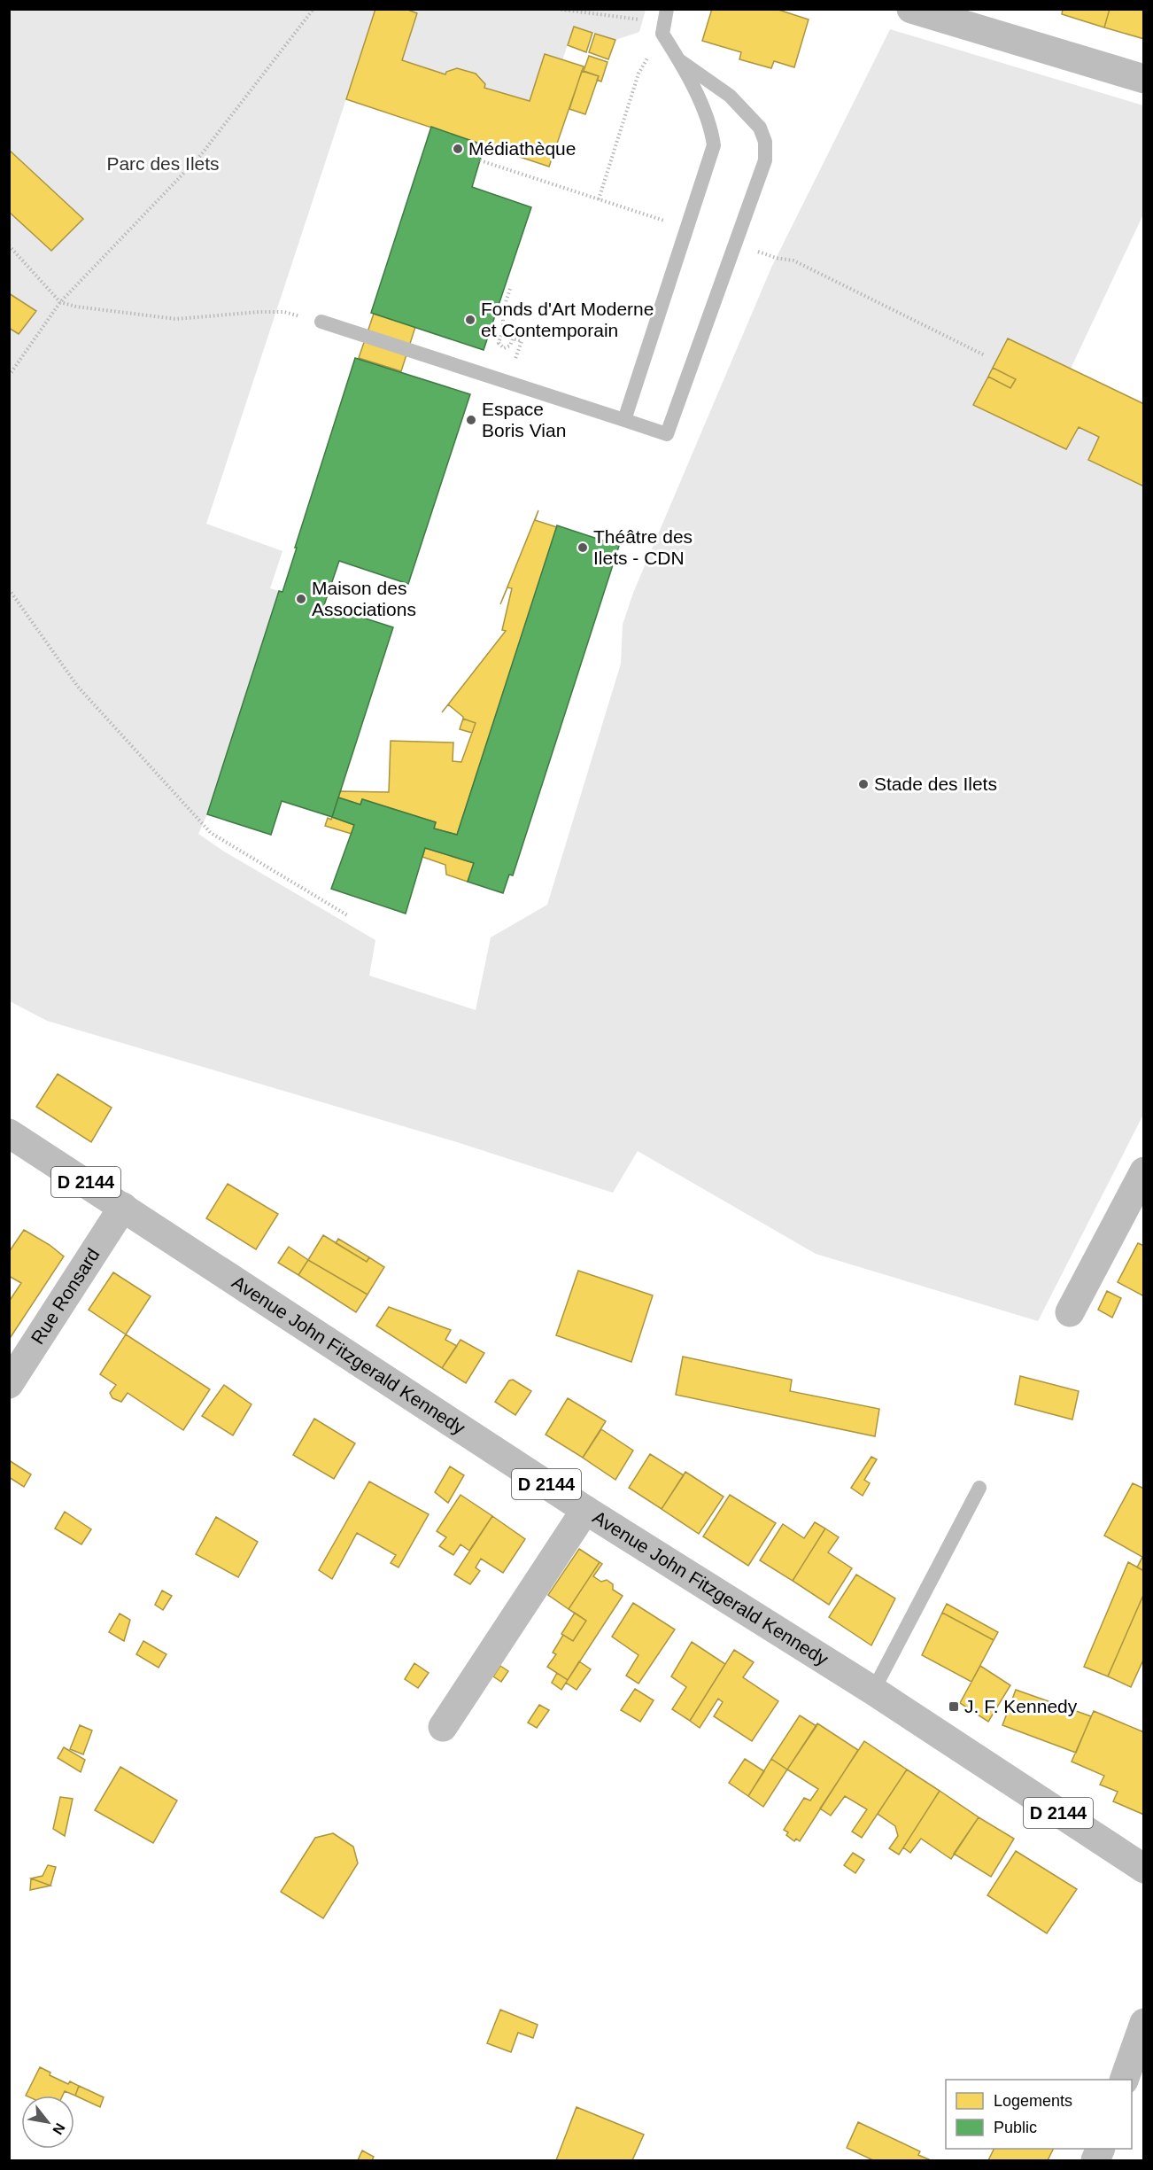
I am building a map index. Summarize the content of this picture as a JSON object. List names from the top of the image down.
{
  "streets": {
    "main road": ["D 2144", "Rue Ronsard", "Avenue John Fitzgerald Kennedy"]
  },
  "crossings": [
    ["Rue Ronsard", "Avenue John Fitzgerald Kennedy"]
  ],
  "parks": ["Parc des Ilets"],
  "places": {
    "other": [
      "Médiathèque",
      "Fonds d'Art Moderne et Contemporain",
      "Espace Boris Vian",
      "Théâtre des Ilets - CDN",
      "Maison des Associations",
      "Stade des Ilets"
    ],
    "transit": ["J. F. Kennedy"]
  },
  "legend": ["Logements", "Public"],
  "north": "bottom right"
}
